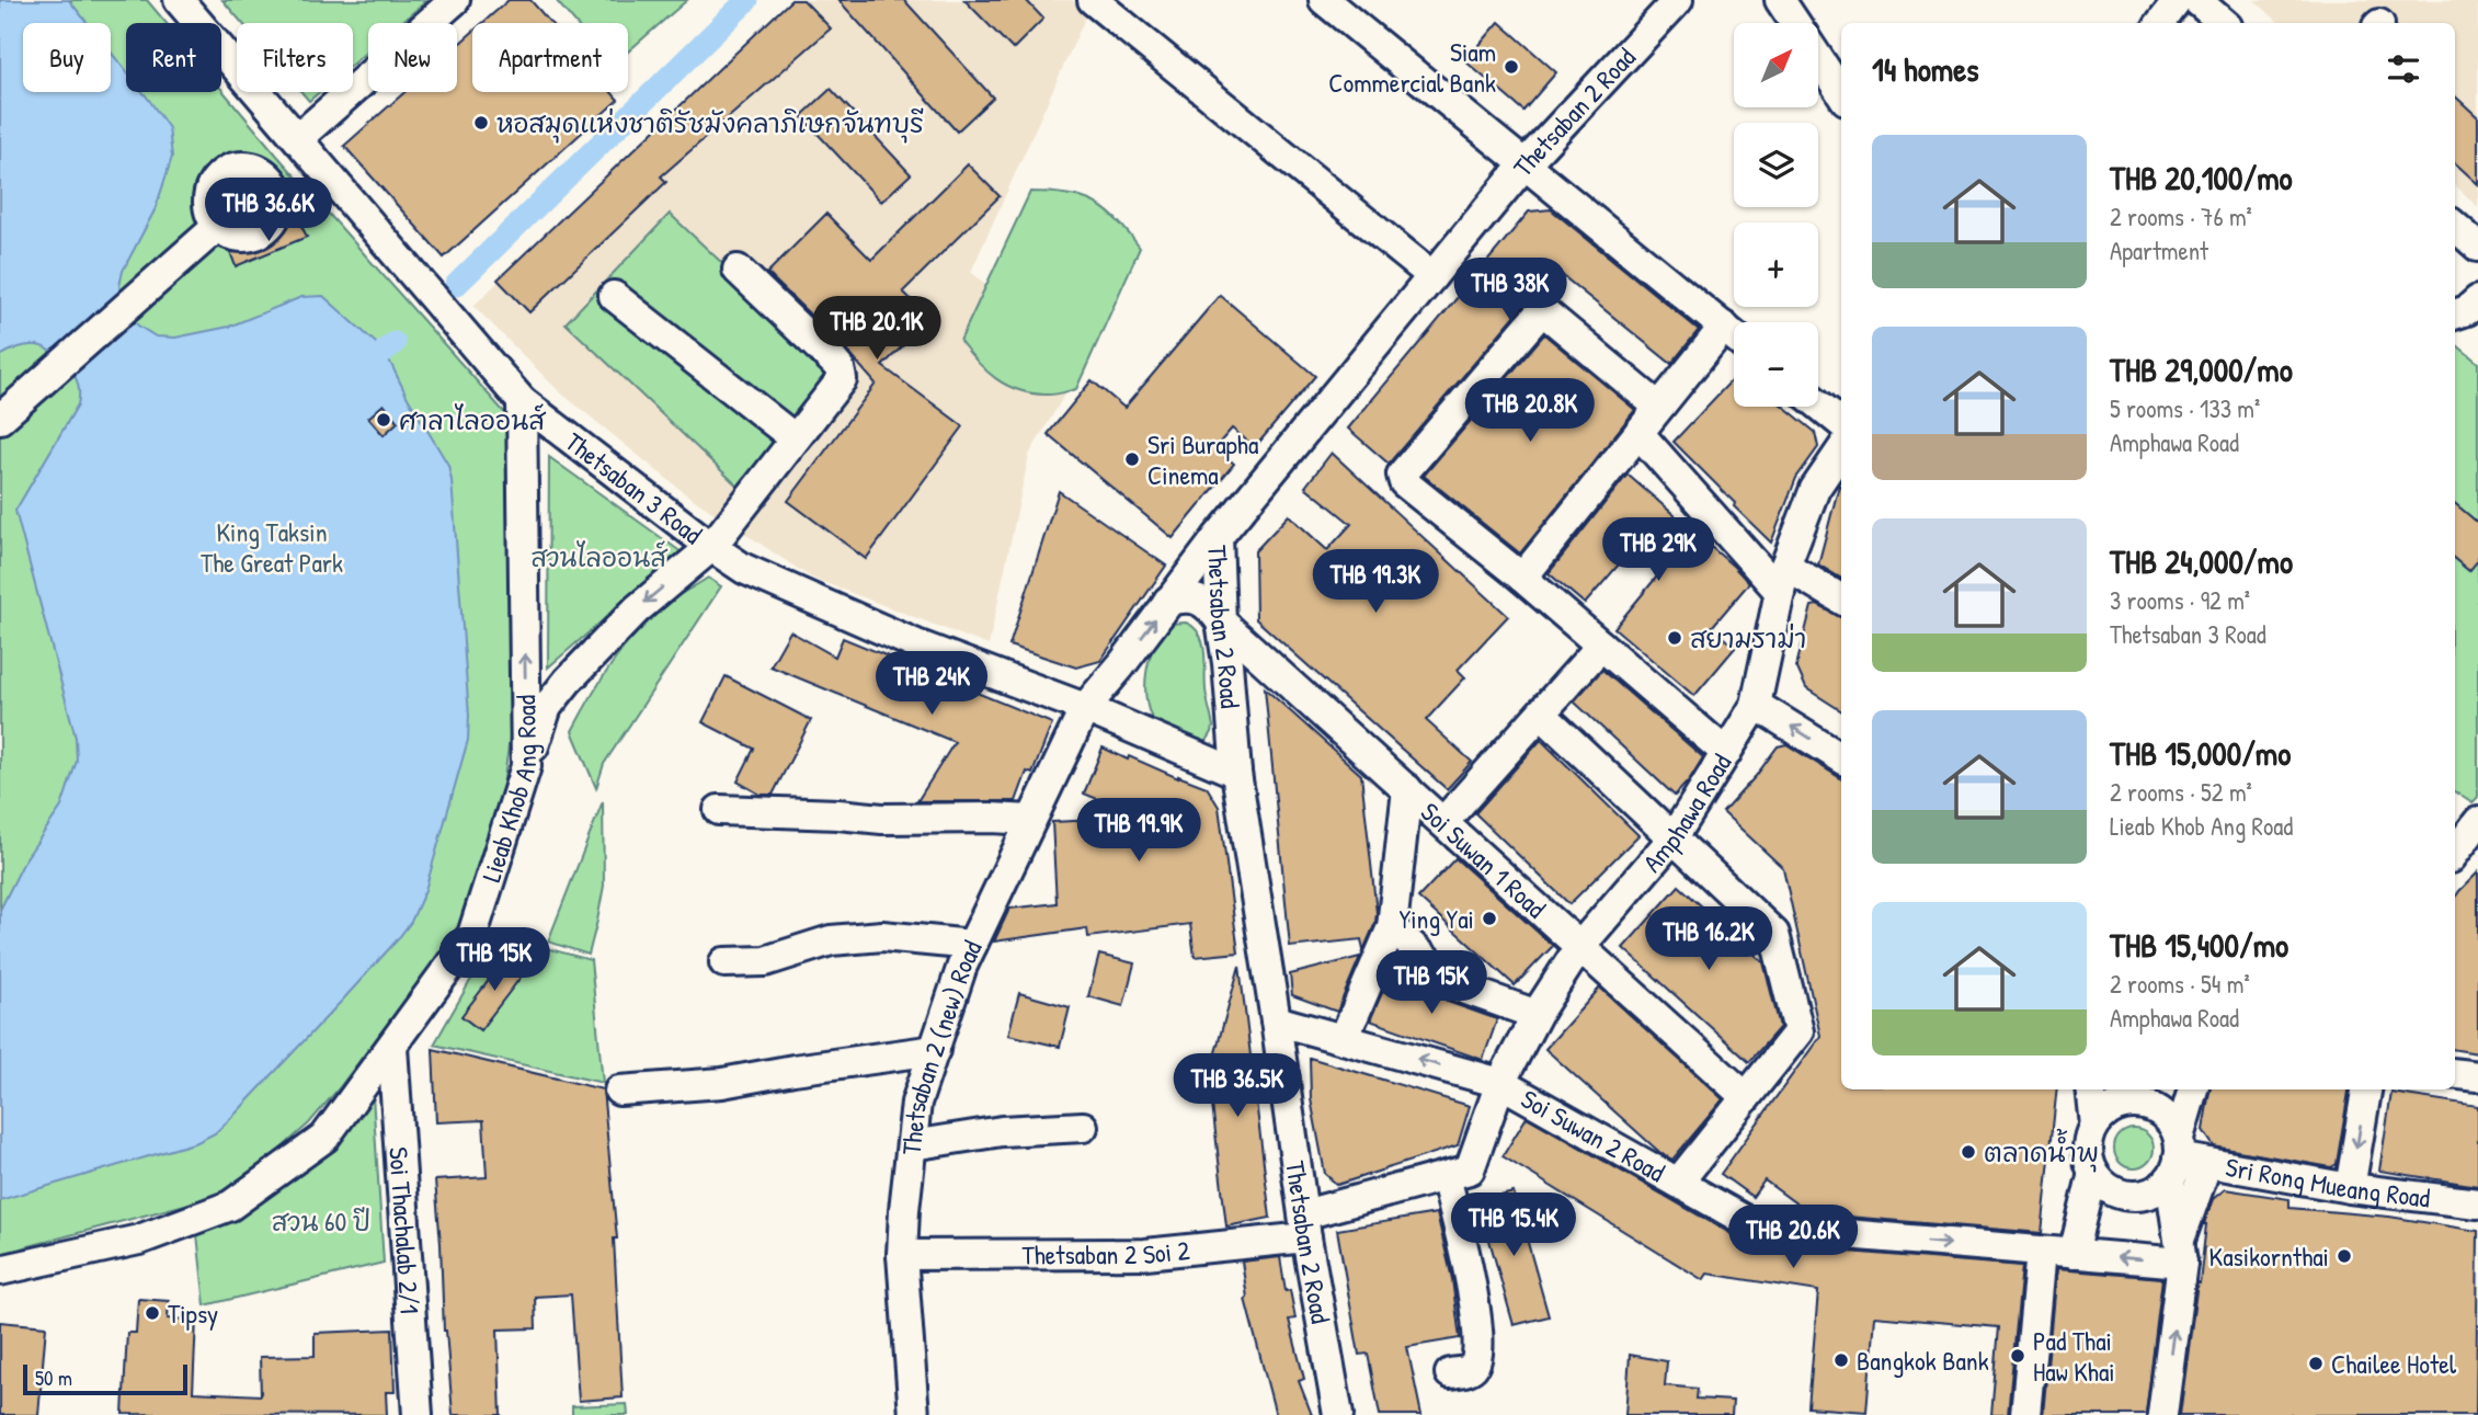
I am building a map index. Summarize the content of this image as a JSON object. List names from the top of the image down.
{
  "streets": {
    "street": [
      "Thetsaban 2 Road",
      "Thetsaban 3 Road",
      "Lieab Khob Ang Road",
      "Amphawa Road",
      "Soi Suwan 1 Road",
      "Thetsaban 2 (new) Road",
      "Soi Suwan 2 Road",
      "Sri Rong Mueang Road",
      "Soi Thachalab 2/1",
      "Thetsaban 2 Soi 2"
    ]
  },
  "crossings": [
    ["Thetsaban 2 Road", "Thetsaban 3 Road"],
    ["Thetsaban 2 Road", "Amphawa Road"],
    ["Thetsaban 2 Road", "Soi Suwan 1 Road"],
    ["Thetsaban 2 Road", "Thetsaban 2 (new) Road"],
    ["Thetsaban 2 Road", "Soi Suwan 2 Road"],
    ["Thetsaban 2 Road", "Thetsaban 2 Soi 2"],
    ["Thetsaban 3 Road", "Lieab Khob Ang Road"],
    ["Thetsaban 3 Road", "Soi Suwan 1 Road"],
    ["Thetsaban 3 Road", "Thetsaban 2 (new) Road"],
    ["Lieab Khob Ang Road", "Soi Thachalab 2/1"],
    ["Amphawa Road", "Soi Suwan 1 Road"],
    ["Amphawa Road", "Soi Suwan 2 Road"],
    ["Amphawa Road", "Thetsaban 2 Soi 2"],
    ["Soi Suwan 1 Road", "Thetsaban 2 (new) Road"],
    ["Thetsaban 2 (new) Road", "Thetsaban 2 Soi 2"]
  ],
  "parks": ["King Taksin The Great Park", "สวนไลออนส์", "สวน 60 ปี"],
  "places": [
    "Siam Commercial Bank",
    "หอสมุดแห่งชาติรัชมังคลาภิเษกจันทบุรี",
    "ศาลาไลออนส์",
    "Sri Burapha Cinema",
    "สยามราม่า",
    "Ying Yai",
    "ตลาดน้ำพุ",
    "Kasikornthai",
    "Tipsy",
    "Pad Thai Haw Khai",
    "Bangkok Bank",
    "Chailee Hotel"
  ],
  "scale_bar": "50 m",
  "north": "top right",
  "page": {
    "map_buttons": ["+", "−"],
    "chip": [
      "Buy",
      "Rent",
      "Filters",
      "New",
      "Apartment"
    ],
    "heading": "14 homes",
    "list": [
      {
        "name": "THB 20,100/mo",
        "note": "2 rooms · 76 m² · Apartment"
      },
      {
        "name": "THB 29,000/mo",
        "note": "5 rooms · 133 m² · Amphawa Road"
      },
      {
        "name": "THB 24,000/mo",
        "note": "3 rooms · 92 m² · Thetsaban 3 Road"
      },
      {
        "name": "THB 15,000/mo",
        "note": "2 rooms · 52 m² · Lieab Khob Ang Road"
      },
      {
        "name": "THB 15,400/mo",
        "note": "2 rooms · 54 m² · Amphawa Road"
      }
    ],
    "price": [
      "THB 36.6K",
      "THB 38K",
      "THB 20.1K",
      "THB 20.8K",
      "THB 29K",
      "THB 19.3K",
      "THB 24K",
      "THB 19.9K",
      "THB 16.2K",
      "THB 15K",
      "THB 15K",
      "THB 36.5K",
      "THB 15.4K",
      "THB 20.6K"
    ],
    "scale": "50 m"
  }
}
